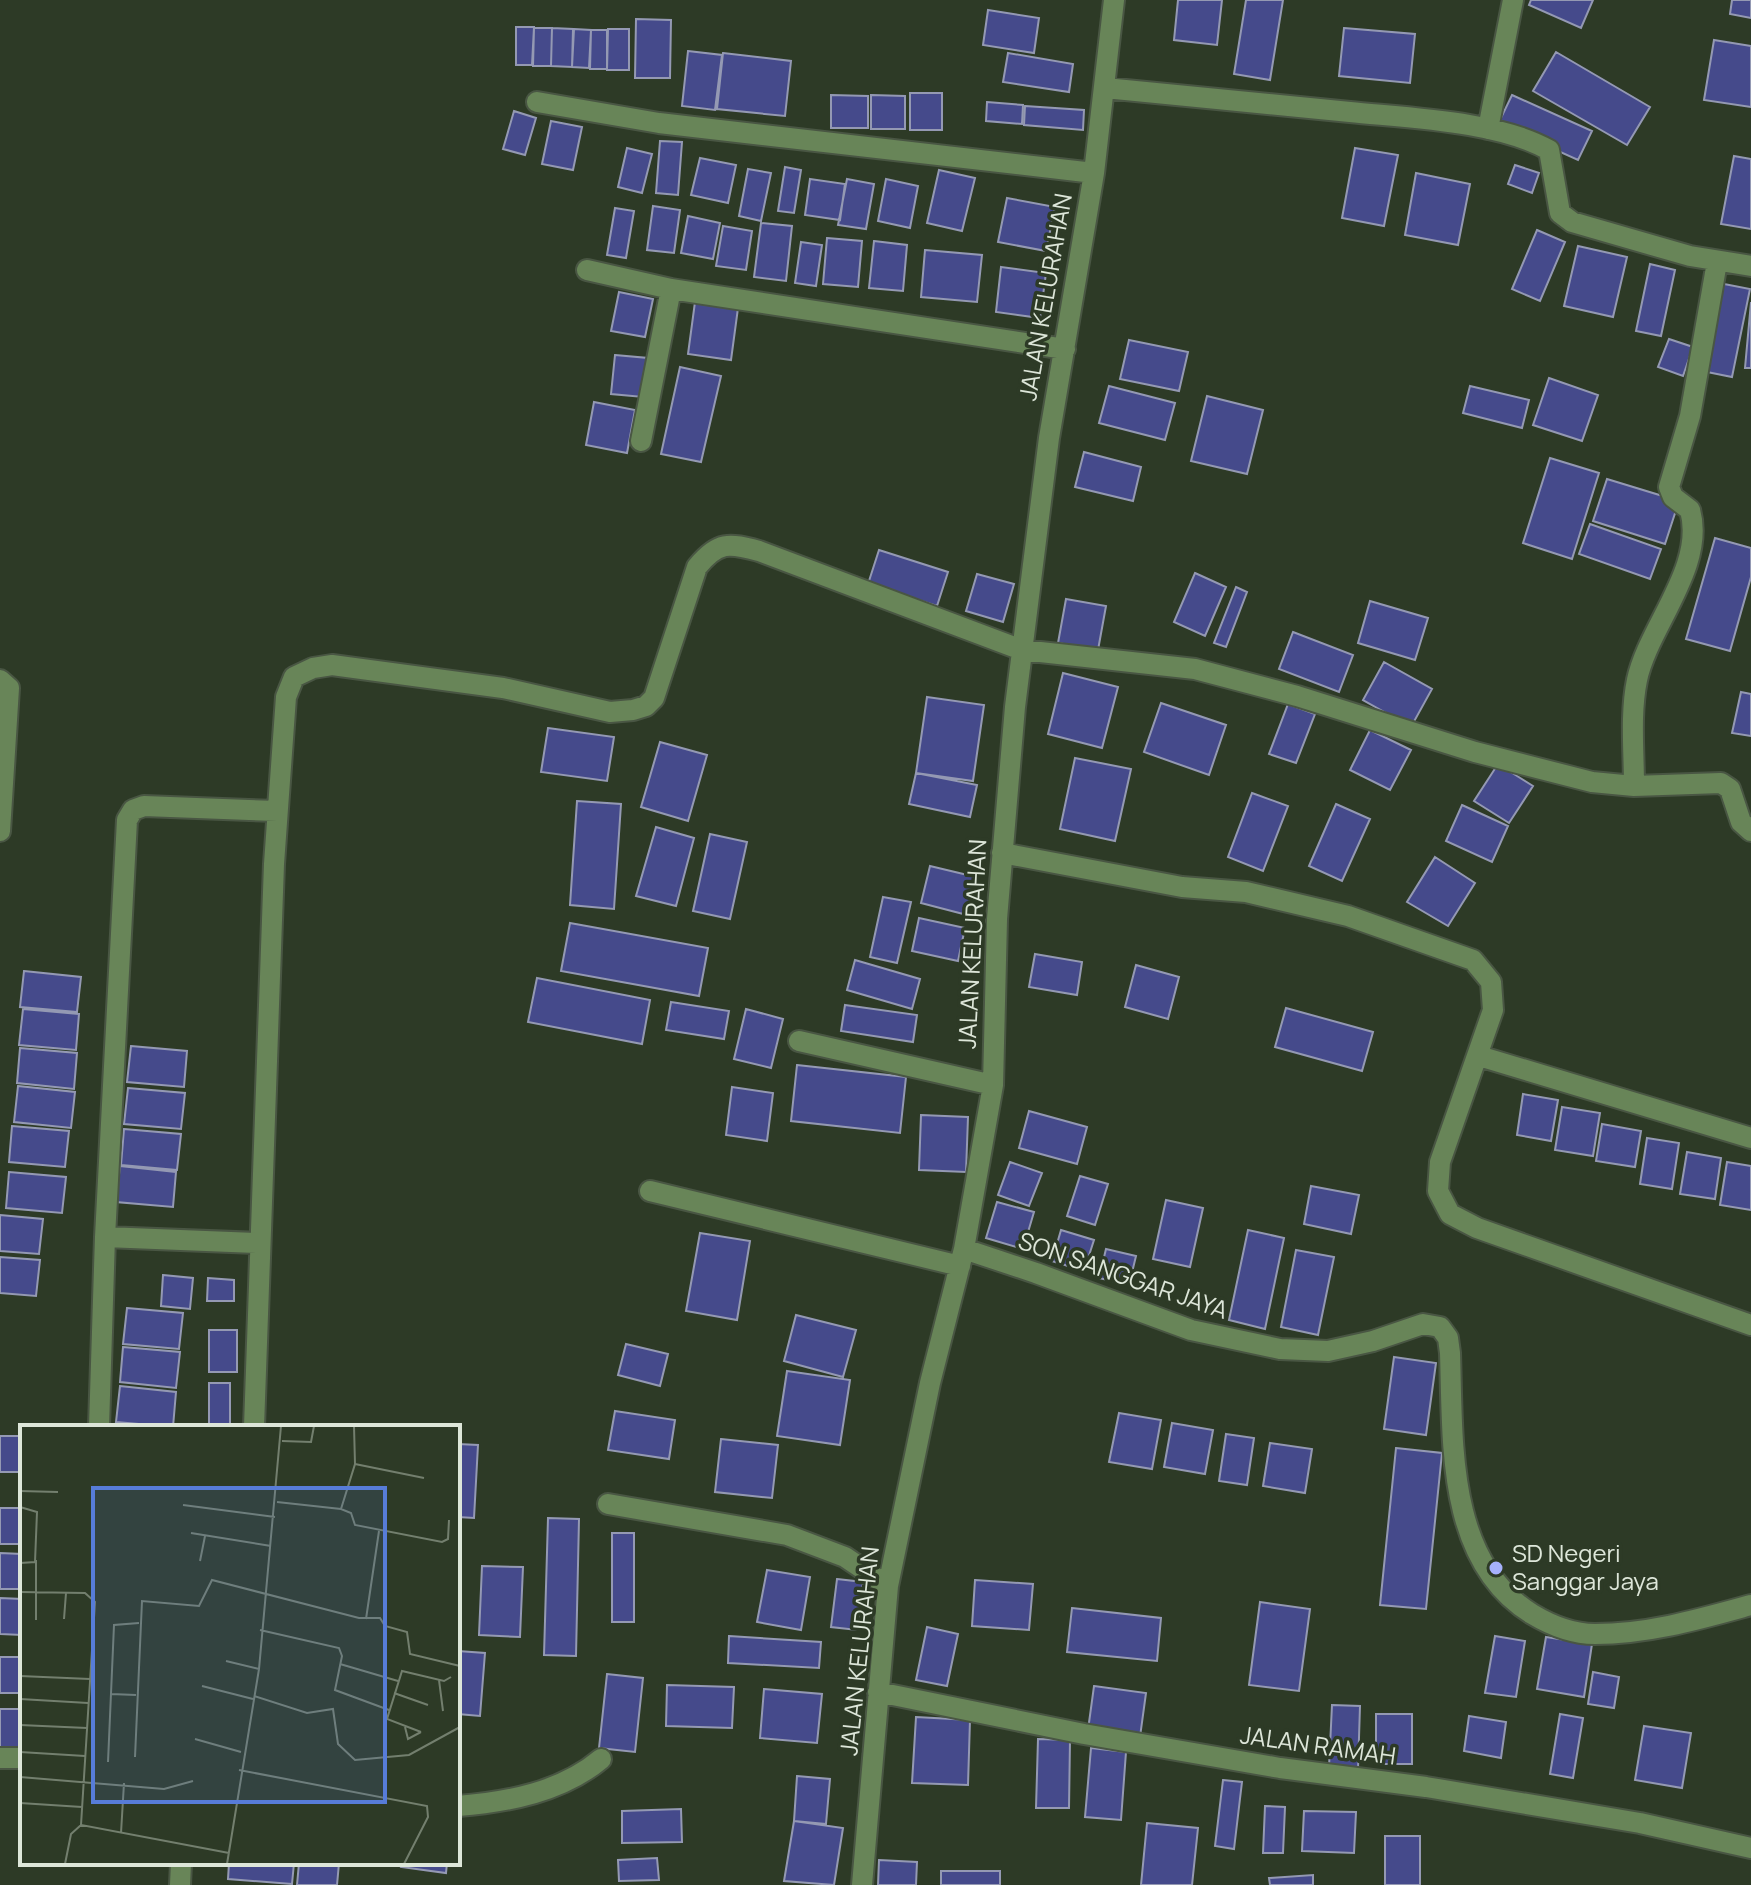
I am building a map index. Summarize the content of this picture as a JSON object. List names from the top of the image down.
{
  "streets": {
    "street": ["JALAN KELURAHAN", "SON SANGGAR JAYA", "JALAN RAMAH"]
  },
  "crossings": [
    ["JALAN KELURAHAN", "SON SANGGAR JAYA"],
    ["JALAN KELURAHAN", "JALAN RAMAH"]
  ],
  "places": ["SD Negeri Sanggar Jaya"]
}
